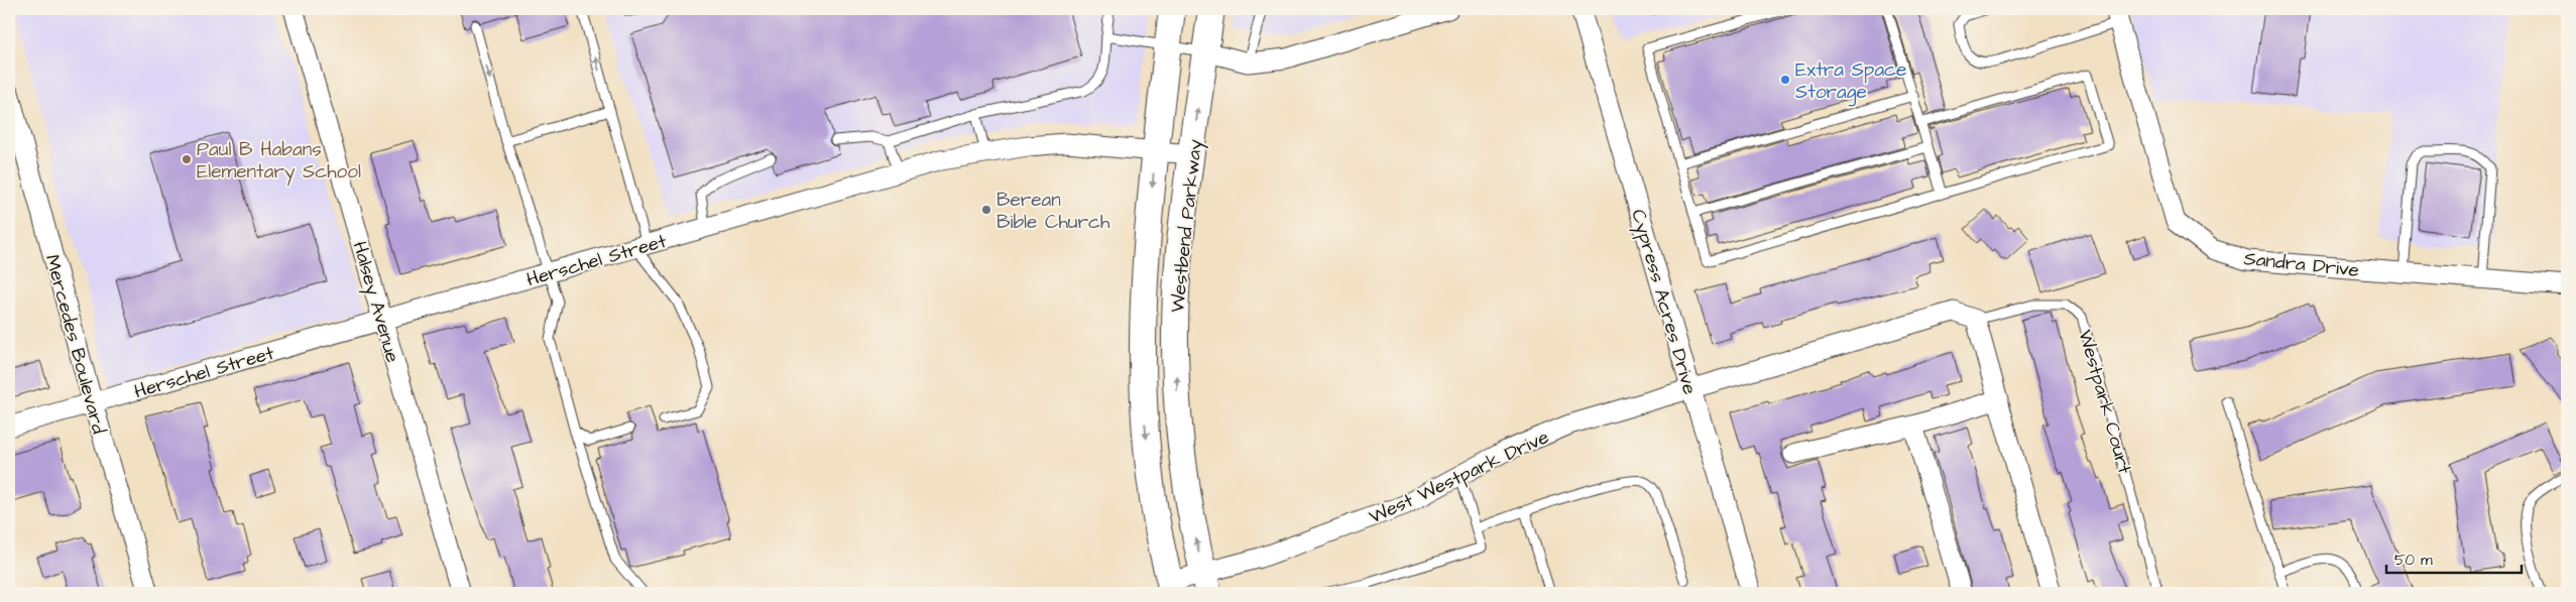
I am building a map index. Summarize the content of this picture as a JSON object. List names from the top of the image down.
{
  "streets": {
    "street": [
      "Westbend Parkway",
      "Herschel Street",
      "Sandra Drive",
      "Halsey Avenue",
      "Cypress Acres Drive",
      "Mercedes Boulevard",
      "West Westpark Drive"
    ],
    "lane": ["Westpark Court"]
  },
  "crossings": [
    ["Westbend Parkway", "Herschel Street"],
    ["Westbend Parkway", "West Westpark Drive"],
    ["Herschel Street", "Halsey Avenue"],
    ["Herschel Street", "Mercedes Boulevard"],
    ["Cypress Acres Drive", "West Westpark Drive"]
  ],
  "places": ["Extra Space Storage", "Paul B Habans Elementary School", "Berean Bible Church"],
  "scale_bar": "50 m"
}
